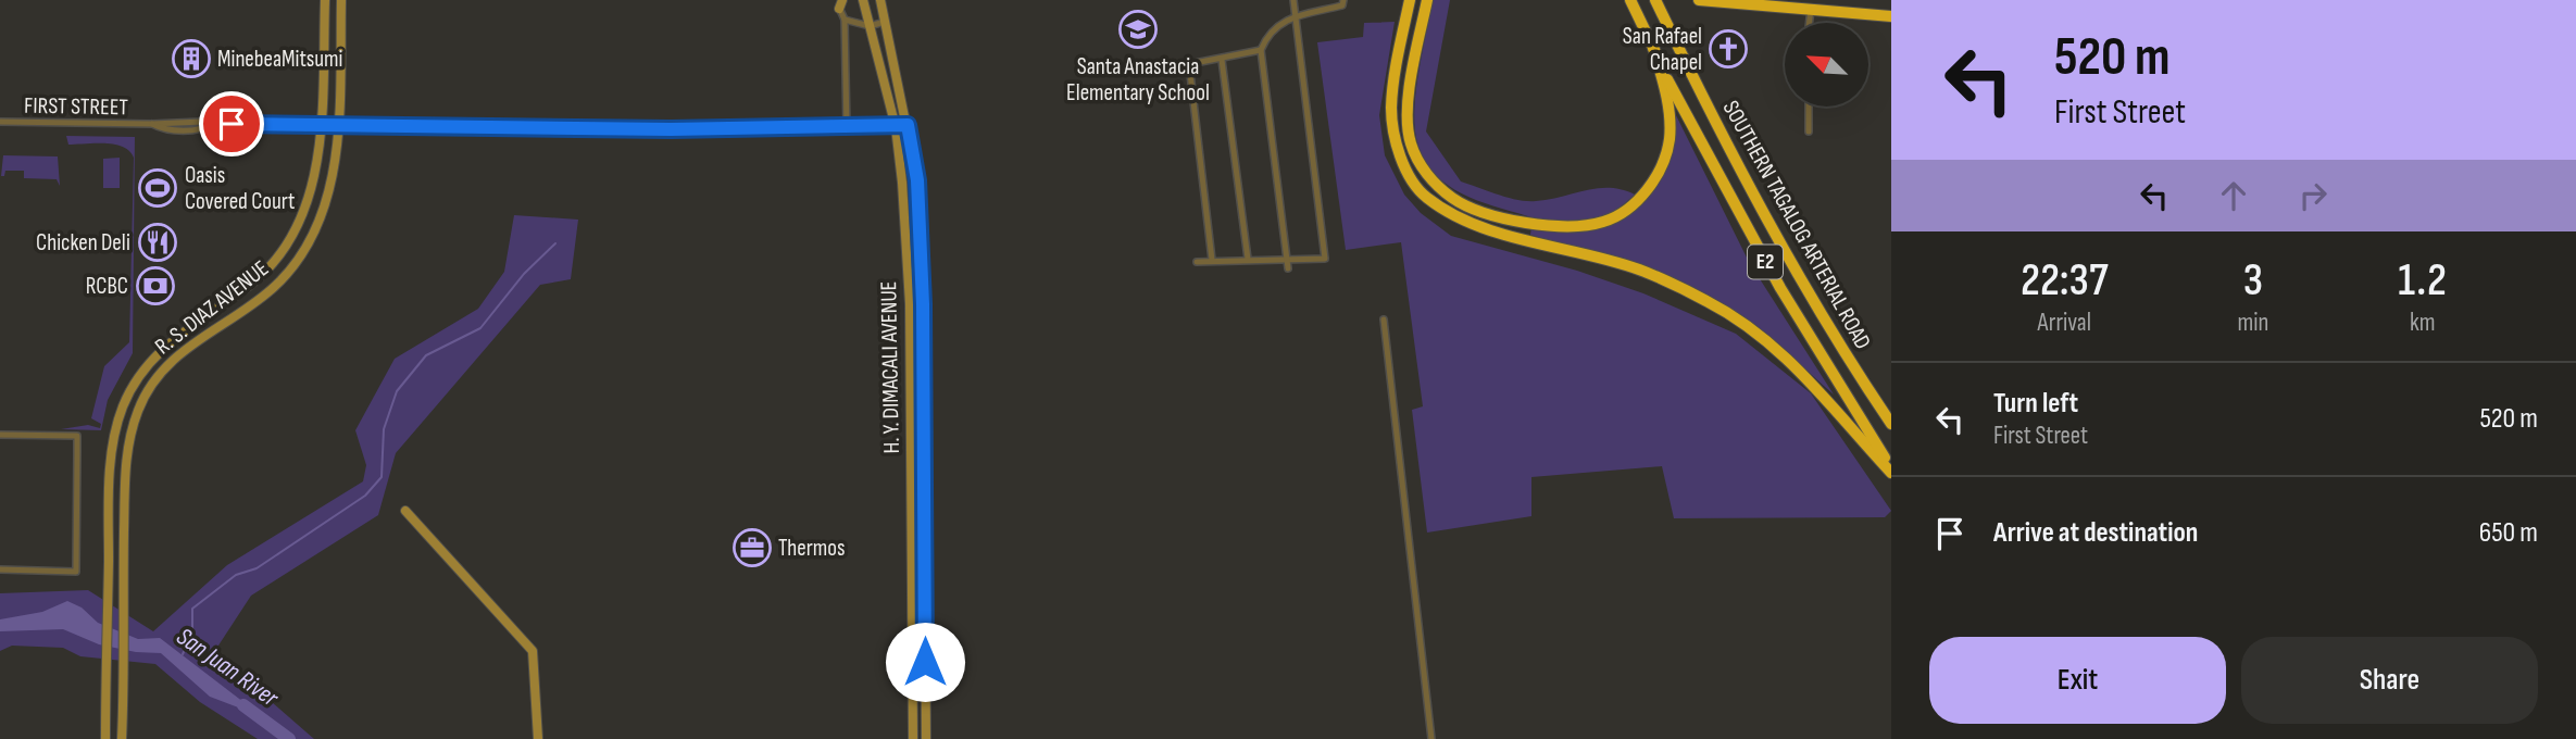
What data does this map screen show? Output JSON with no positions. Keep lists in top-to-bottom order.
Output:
{
  "streets": {
    "highway": ["SOUTHERN TAGALOG ARTERIAL ROAD", "E2"],
    "street": ["FIRST STREET", "R. S. DIAZ AVENUE", "H. Y. DIMACALI AVENUE"]
  },
  "crossings": [
    ["FIRST STREET", "R. S. DIAZ AVENUE"],
    ["FIRST STREET", "H. Y. DIMACALI AVENUE"]
  ],
  "water": ["San Juan River"],
  "places": {
    "school or university": ["Santa Anastacia Elementary School"],
    "church": ["San Rafael Chapel"],
    "building": ["MinebeaMitsumi"],
    "sports": ["Oasis Covered Court"],
    "restaurant": ["Chicken Deli"],
    "bank": ["RCBC"],
    "office": ["Thermos"]
  },
  "north": "top left",
  "page": {
    "turn": ["520 m", "First Street"],
    "eta": [
      "22:37",
      "Arrival",
      "3",
      "min",
      "1.2",
      "km"
    ],
    "list": [
      {
        "name": "Turn left",
        "note": "First Street",
        "value": "520 m"
      },
      {
        "name": "Arrive at destination",
        "value": "650 m"
      }
    ],
    "buttons": ["Exit", "Share"]
  }
}
